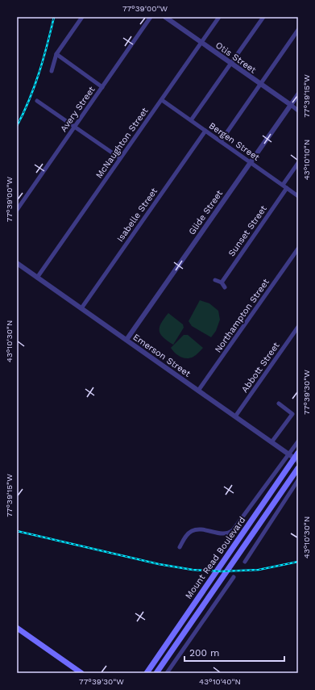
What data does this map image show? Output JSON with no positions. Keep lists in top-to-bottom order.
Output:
{
  "streets": {
    "main road": ["Mount Read Boulevard"],
    "street": [
      "Otis Street",
      "Avery Street",
      "Bergen Street",
      "McNaughton Street",
      "Glide Street",
      "Isabelle Street",
      "Sunset Street",
      "Northampton Street",
      "Emerson Street",
      "Abbott Street"
    ]
  },
  "crossings": [
    ["Otis Street", "McNaughton Street"],
    ["Otis Street", "Glide Street"],
    ["Bergen Street", "McNaughton Street"],
    ["Bergen Street", "Glide Street"],
    ["Bergen Street", "Isabelle Street"],
    ["Bergen Street", "Sunset Street"],
    ["McNaughton Street", "Emerson Street"],
    ["Glide Street", "Emerson Street"],
    ["Isabelle Street", "Emerson Street"],
    ["Northampton Street", "Emerson Street"],
    ["Emerson Street", "Abbott Street"],
    ["Emerson Street", "Mount Read Boulevard"]
  ],
  "scale_bar": "200 m",
  "coordinates": [
    "77°39'00\"W",
    "77°39'15\"W",
    "43°10'10\"N",
    "43°10'30\"N",
    "77°39'30\"W",
    "43°10'40\"N"
  ]
}
